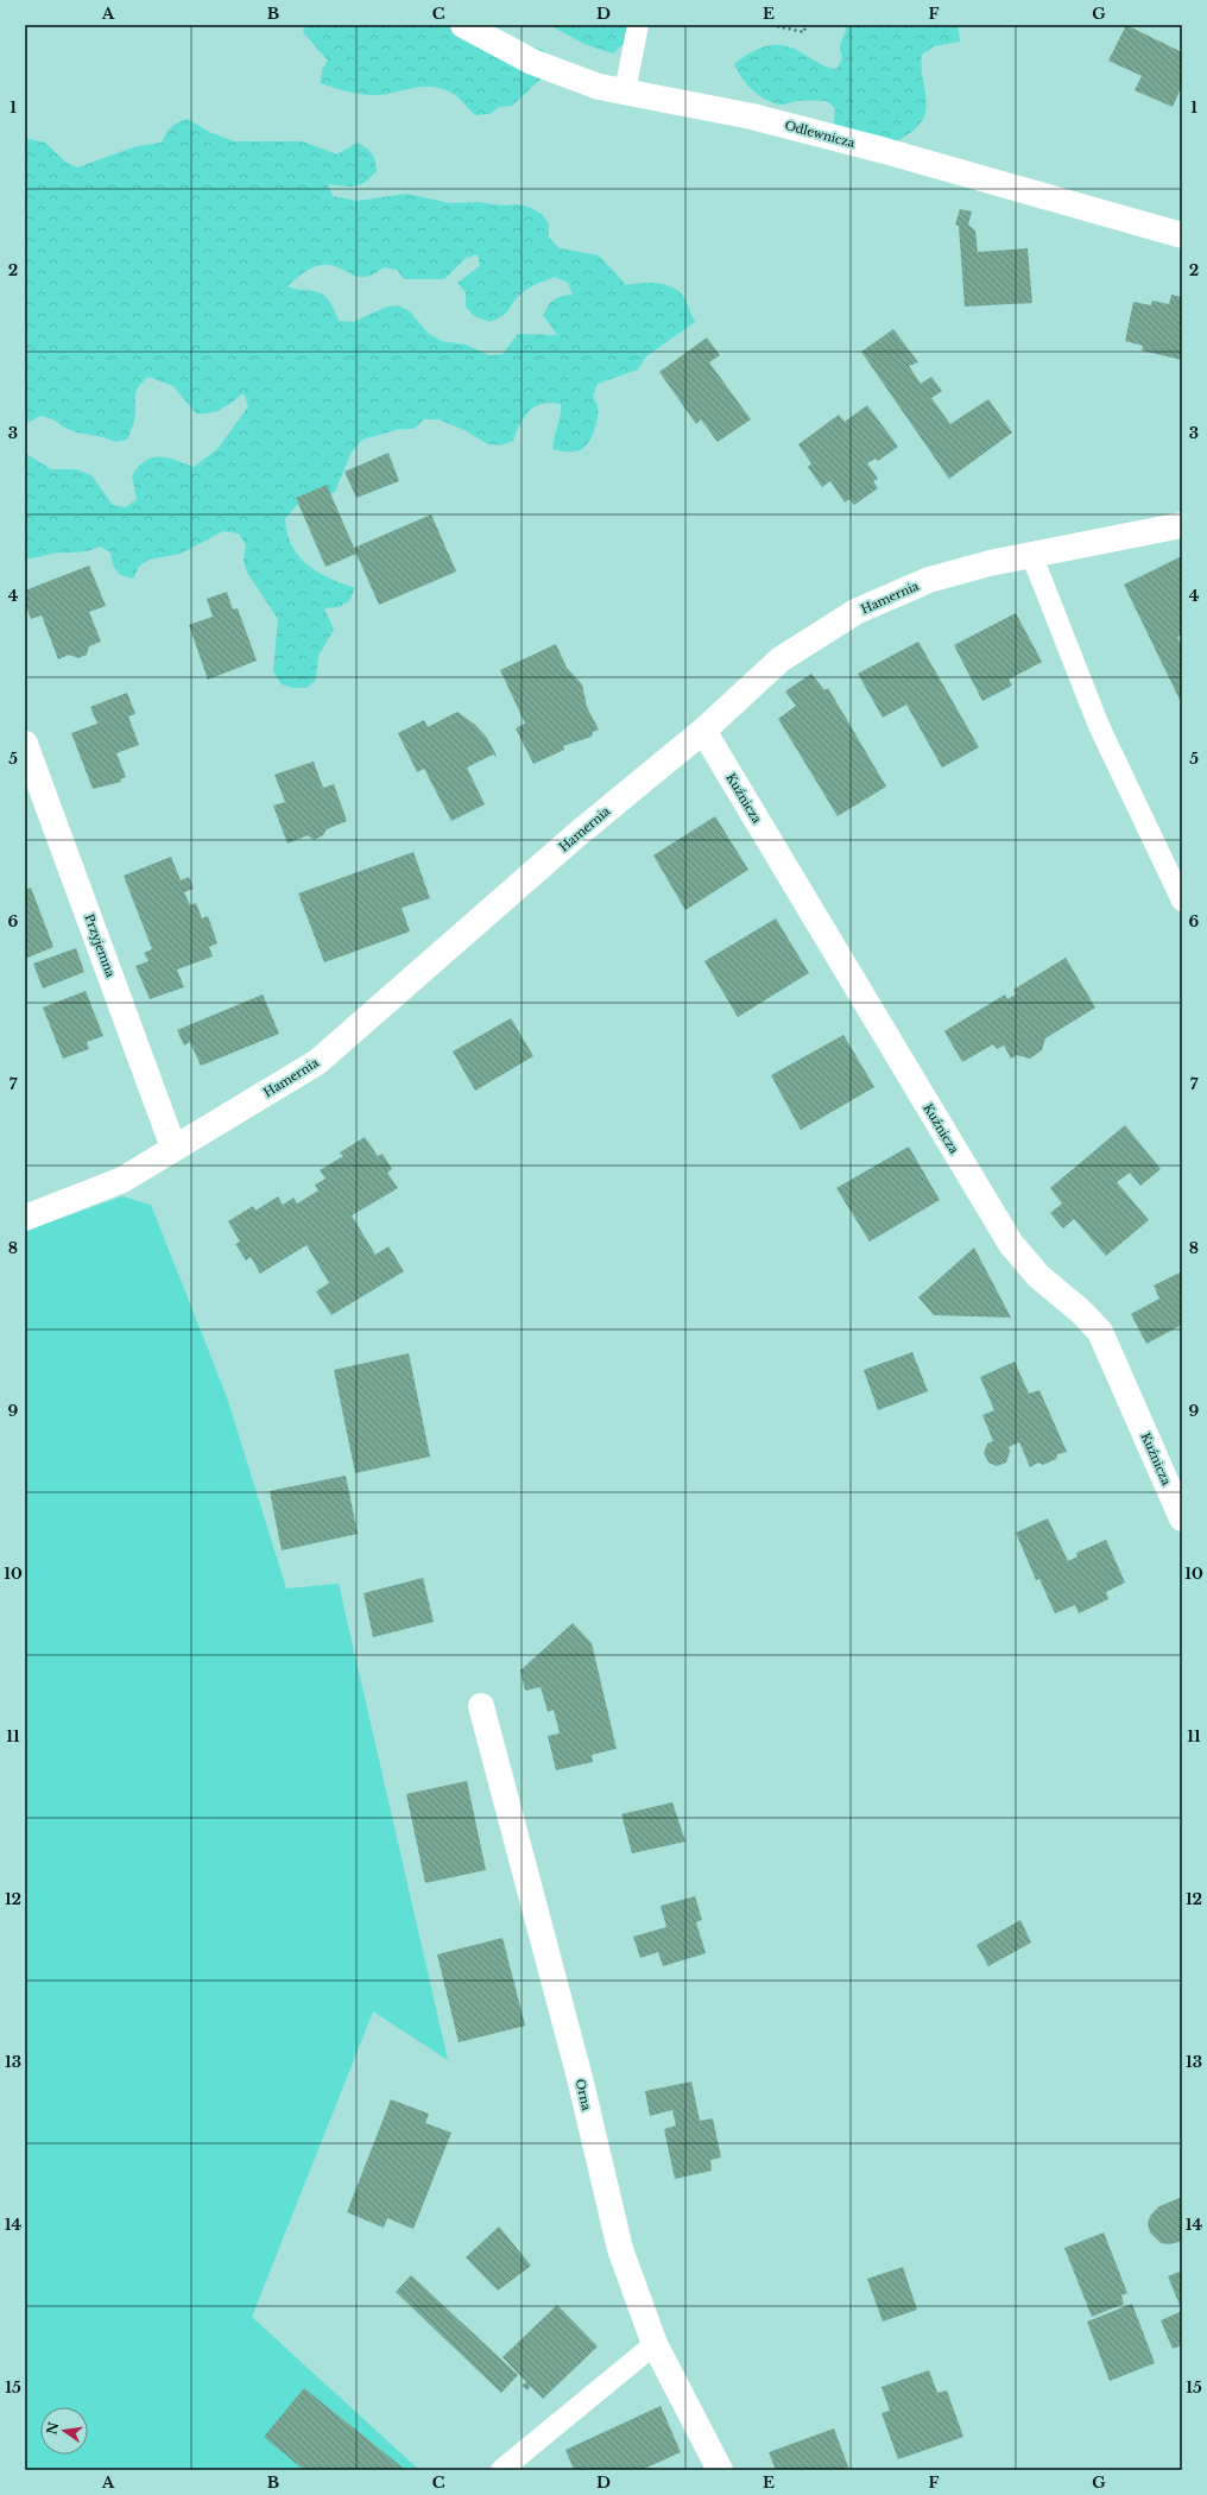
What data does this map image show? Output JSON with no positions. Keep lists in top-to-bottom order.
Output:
{
  "streets": {
    "street": [
      "Odlewnicza",
      "Hamernia",
      "Kuźnicza",
      "Przyjemna",
      "Orna"
    ]
  },
  "crossings": [
    ["Hamernia", "Kuźnicza"],
    ["Hamernia", "Przyjemna"]
  ],
  "north": "left",
  "grid": {
    "columns": [
      "A",
      "B",
      "C",
      "D",
      "E",
      "F",
      "G"
    ],
    "rows": [
      "1",
      "2",
      "3",
      "4",
      "5",
      "6",
      "7",
      "8",
      "9",
      "10",
      "11",
      "12",
      "13",
      "14",
      "15"
    ]
  }
}
